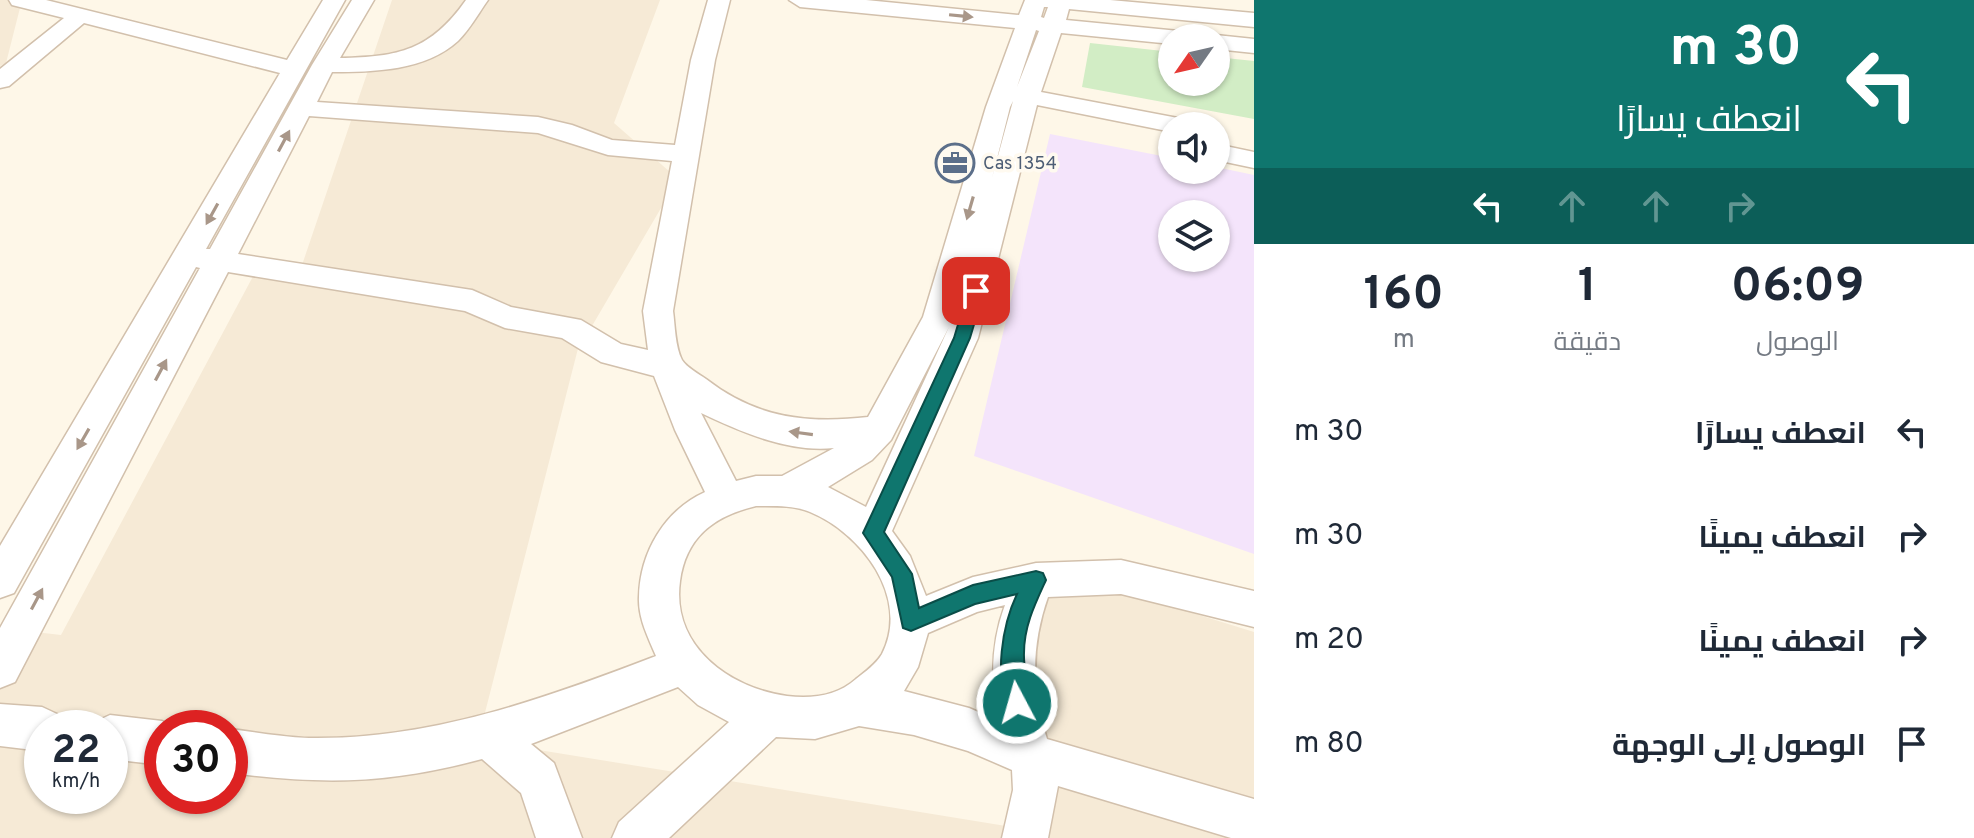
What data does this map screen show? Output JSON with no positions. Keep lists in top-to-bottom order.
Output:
{
  "places": {
    "office": ["Cas 1354"]
  },
  "north": "bottom left",
  "page": {
    "turn": ["30 m", "انعطف يسارًا"],
    "eta": [
      "06:09",
      "الوصول",
      "1",
      "دقيقة",
      "160",
      "m"
    ],
    "list": [
      {
        "name": "انعطف يسارًا",
        "value": "30 m"
      },
      {
        "name": "انعطف يمينًا",
        "value": "30 m"
      },
      {
        "name": "انعطف يمينًا",
        "value": "20 m"
      },
      {
        "name": "الوصول إلى الوجهة",
        "value": "80 m"
      }
    ],
    "speed": "22 km/h",
    "limit": "30"
  }
}
